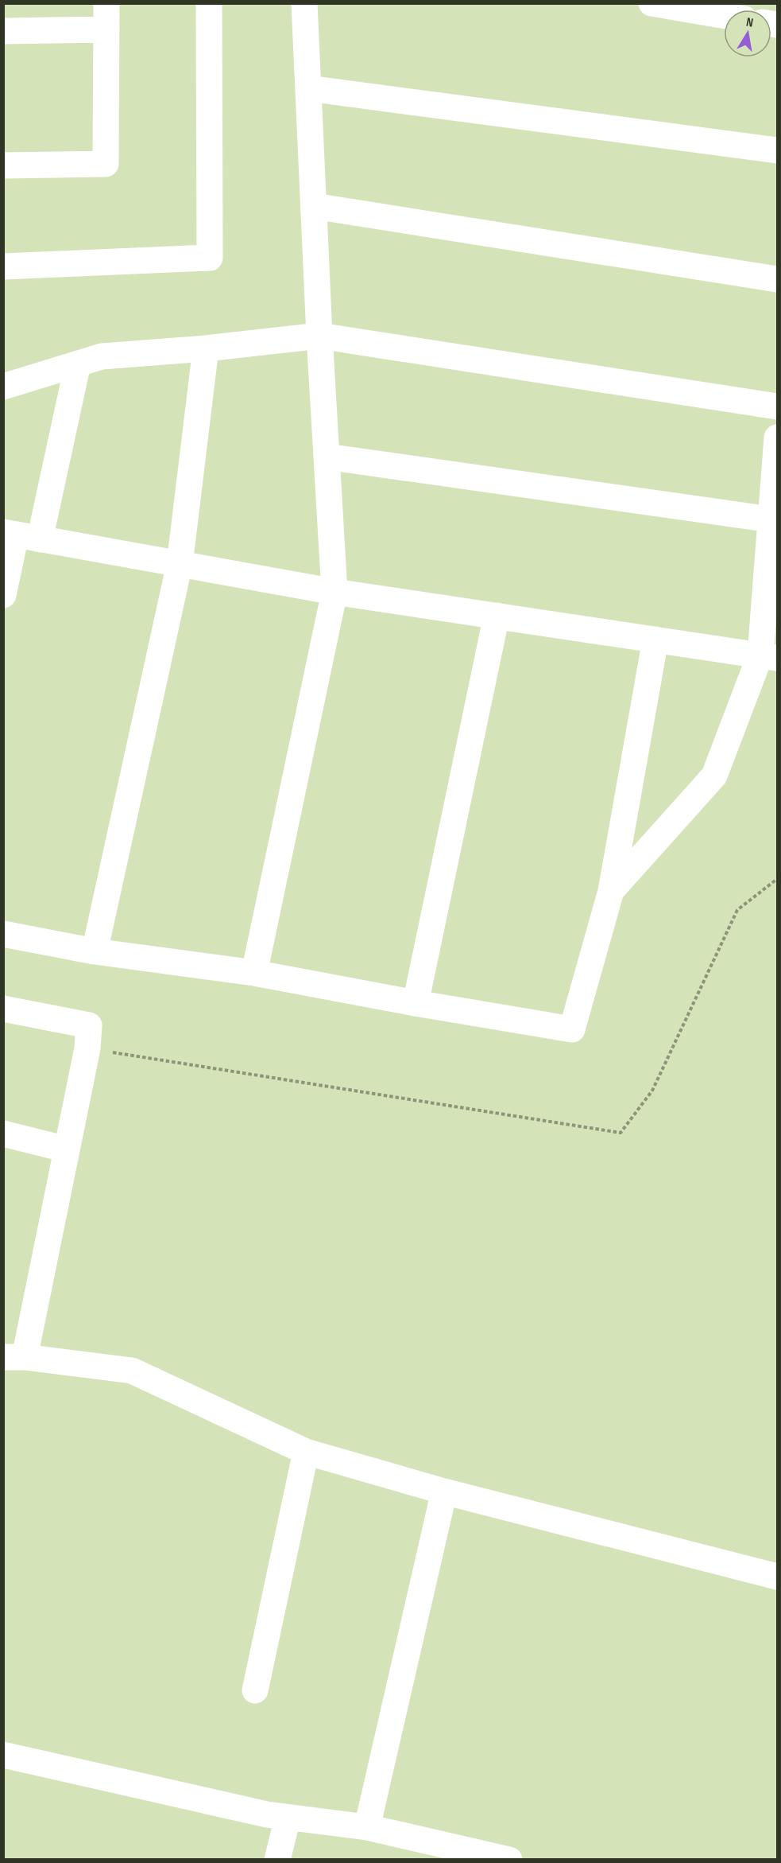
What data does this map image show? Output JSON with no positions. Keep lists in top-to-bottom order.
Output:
{
  "north": "top"
}
